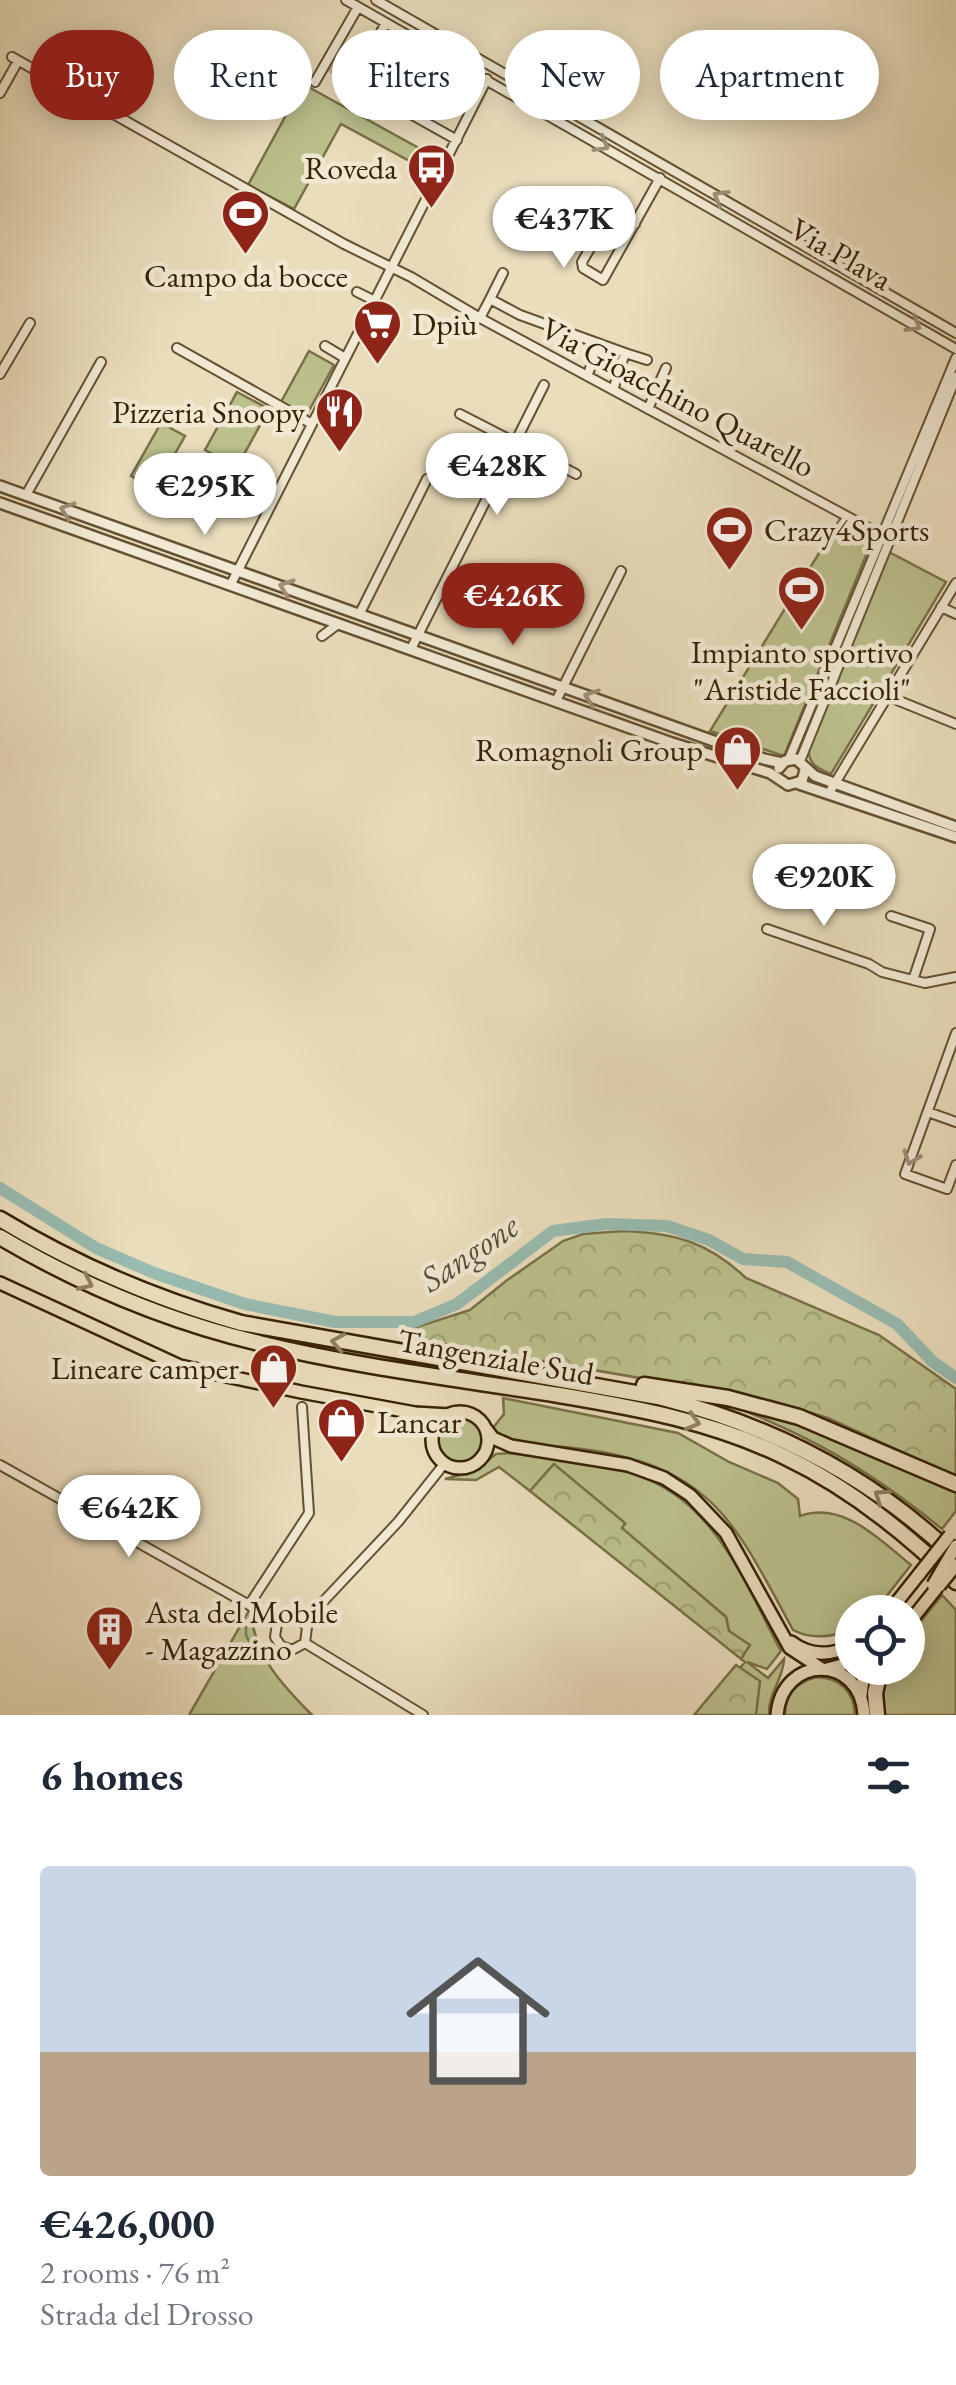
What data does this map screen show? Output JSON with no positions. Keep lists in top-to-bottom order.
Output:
{
  "streets": {
    "highway": ["Tangenziale Sud"],
    "street": ["Via Plava", "Via Gioacchino Quarello"]
  },
  "water": ["Sangone"],
  "places": {
    "bus stop": ["Roveda"],
    "sports": ["Campo da bocce", "Crazy4Sports", "Impianto sportivo \"Aristide Faccioli\""],
    "supermarket": ["Dpiù"],
    "restaurant": ["Pizzeria Snoopy"],
    "shop": ["Romagnoli Group", "Lineare camper", "Lancar"],
    "building": ["Asta del Mobile - Magazzino"]
  },
  "page": {
    "chip": [
      "Buy",
      "Rent",
      "Filters",
      "New",
      "Apartment"
    ],
    "price": [
      "€437K",
      "€428K",
      "€295K",
      "€426K",
      "€920K",
      "€642K"
    ],
    "heading": "6 homes",
    "list": [
      {
        "name": "€426,000",
        "note": "2 rooms · 76 m² · Strada del Drosso"
      }
    ]
  }
}
